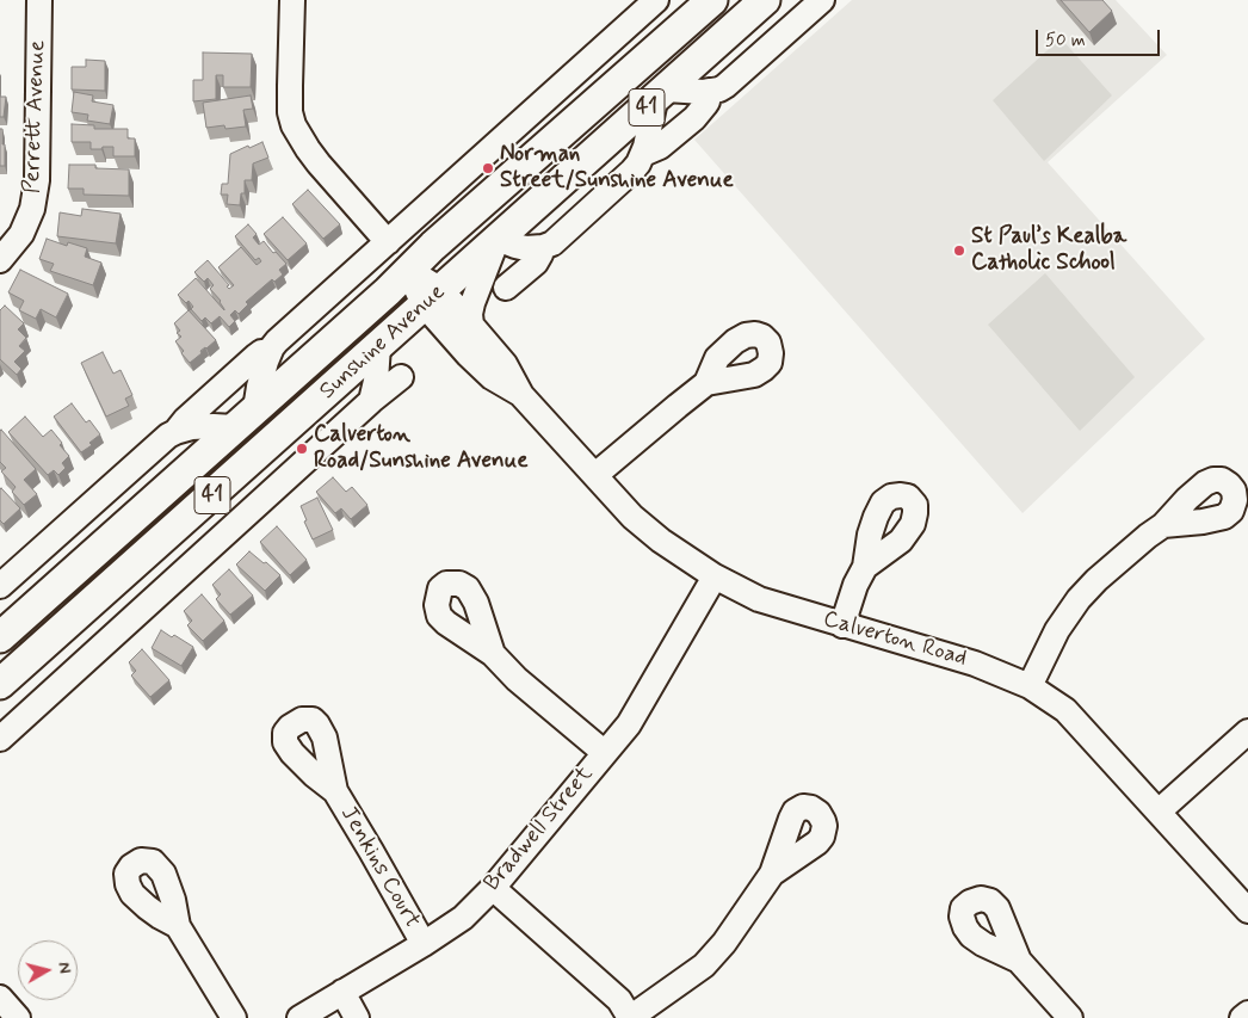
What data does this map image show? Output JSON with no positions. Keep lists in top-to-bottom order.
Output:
{
  "streets": {
    "main road": ["41", "Sunshine Avenue"],
    "street": [
      "Perrett Avenue",
      "Calverton Road",
      "Bradwell Street",
      "Jenkins Court"
    ]
  },
  "crossings": [
    ["Sunshine Avenue", "Calverton Road"],
    ["Calverton Road", "Bradwell Street"],
    ["Bradwell Street", "Jenkins Court"]
  ],
  "places": ["Norman Street/Sunshine Avenue", "St Paul’s Kealba Catholic School", "Calverton Road/Sunshine Avenue"],
  "scale_bar": "50 m",
  "north": "right"
}
